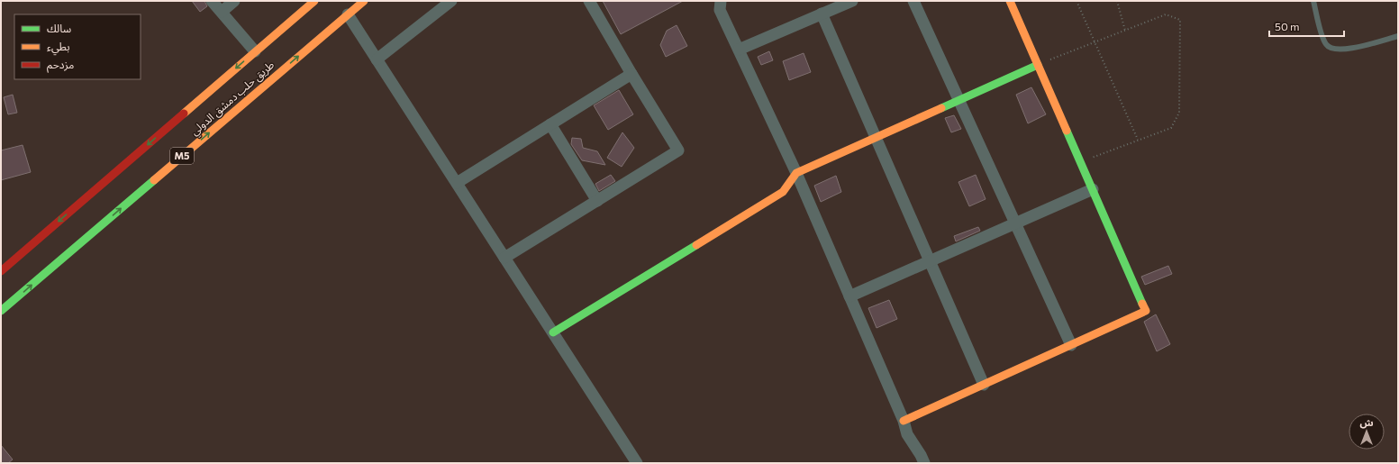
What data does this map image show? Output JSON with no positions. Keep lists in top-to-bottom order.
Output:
{
  "streets": {
    "main road": ["طريق حلب دمشق الدولي", "M5"]
  },
  "legend": ["سالك", "بطيء", "مزدحم"],
  "scale_bar": "50 m",
  "north": "top"
}
